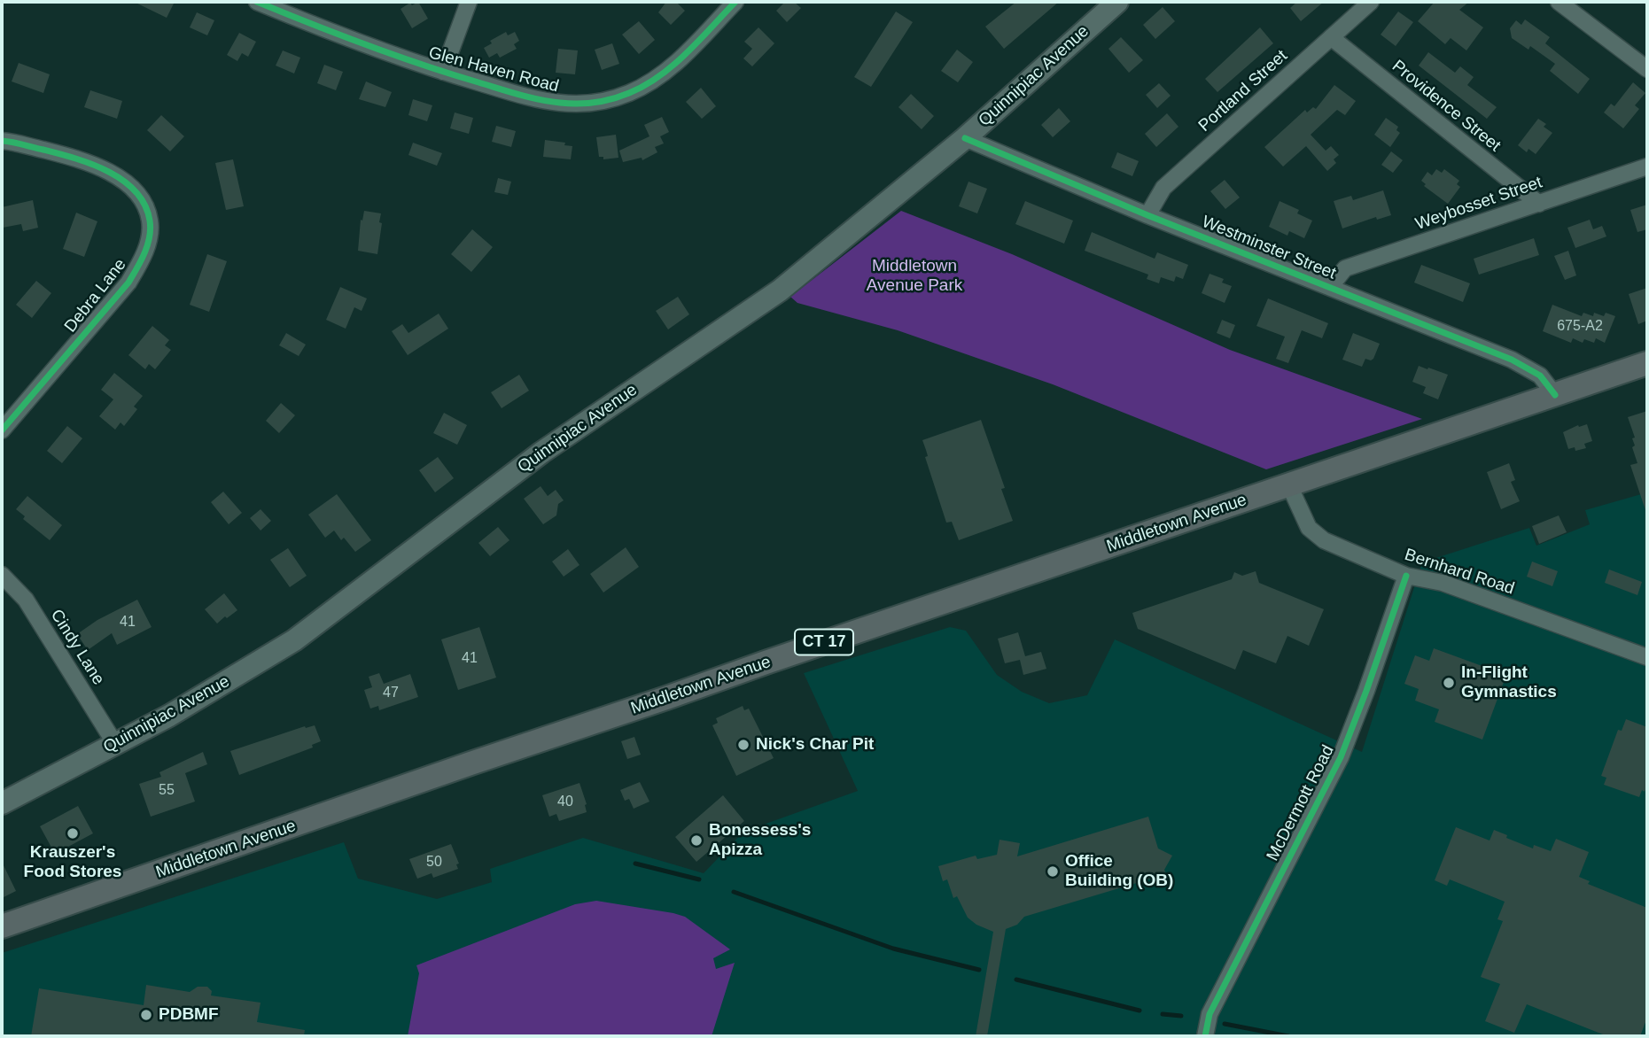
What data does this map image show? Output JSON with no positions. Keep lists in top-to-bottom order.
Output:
{
  "streets": {
    "main road": ["Quinnipiac Avenue", "Middletown Avenue", "CT 17"],
    "street": [
      "Glen Haven Road",
      "Portland Street",
      "Providence Street",
      "Weybosset Street",
      "Westminster Street",
      "Debra Lane",
      "Bernhard Road",
      "Cindy Lane",
      "McDermott Road"
    ]
  },
  "crossings": [
    ["Quinnipiac Avenue", "Westminster Street"],
    ["Quinnipiac Avenue", "Cindy Lane"],
    ["Portland Street", "Providence Street"],
    ["Portland Street", "Westminster Street"],
    ["Providence Street", "Weybosset Street"],
    ["Weybosset Street", "Westminster Street"],
    ["Westminster Street", "Middletown Avenue"],
    ["Middletown Avenue", "Bernhard Road"],
    ["Bernhard Road", "McDermott Road"]
  ],
  "parks": ["Middletown Avenue Park"],
  "places": [
    "In-Flight Gymnastics",
    "Nick's Char Pit",
    "Krauszer's Food Stores",
    "Bonessess's Apizza",
    "Office Building (OB)",
    "PDBMF"
  ],
  "house_numbers": [
    "675-A2",
    "41",
    "41",
    "47",
    "55",
    "40",
    "50"
  ]
}
